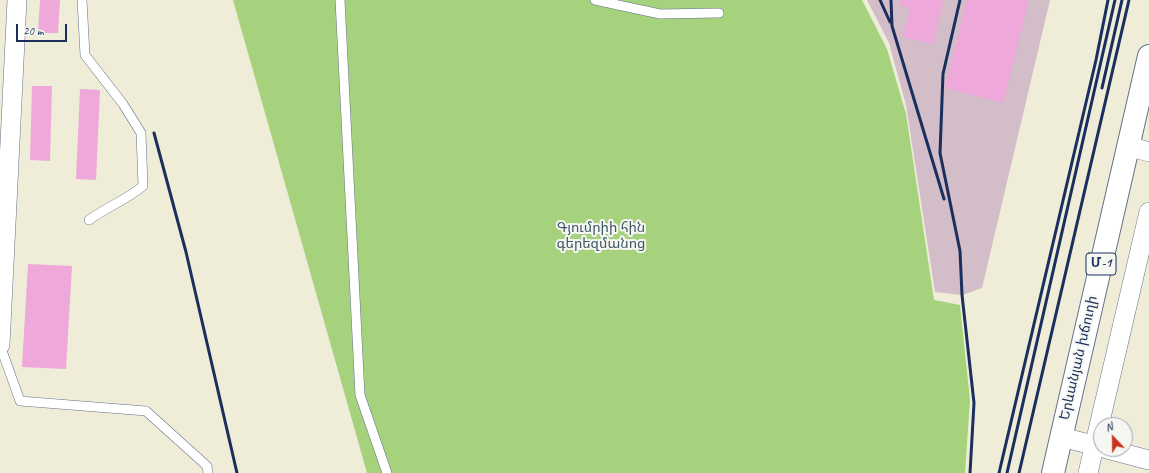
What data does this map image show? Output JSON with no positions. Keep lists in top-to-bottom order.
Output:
{
  "streets": {
    "highway": ["Մ-1", "Երևանյան խճուղի"]
  },
  "parks": ["Գյումրիի հին գերեզմանոց"],
  "scale_bar": "20 m",
  "north": "top"
}
